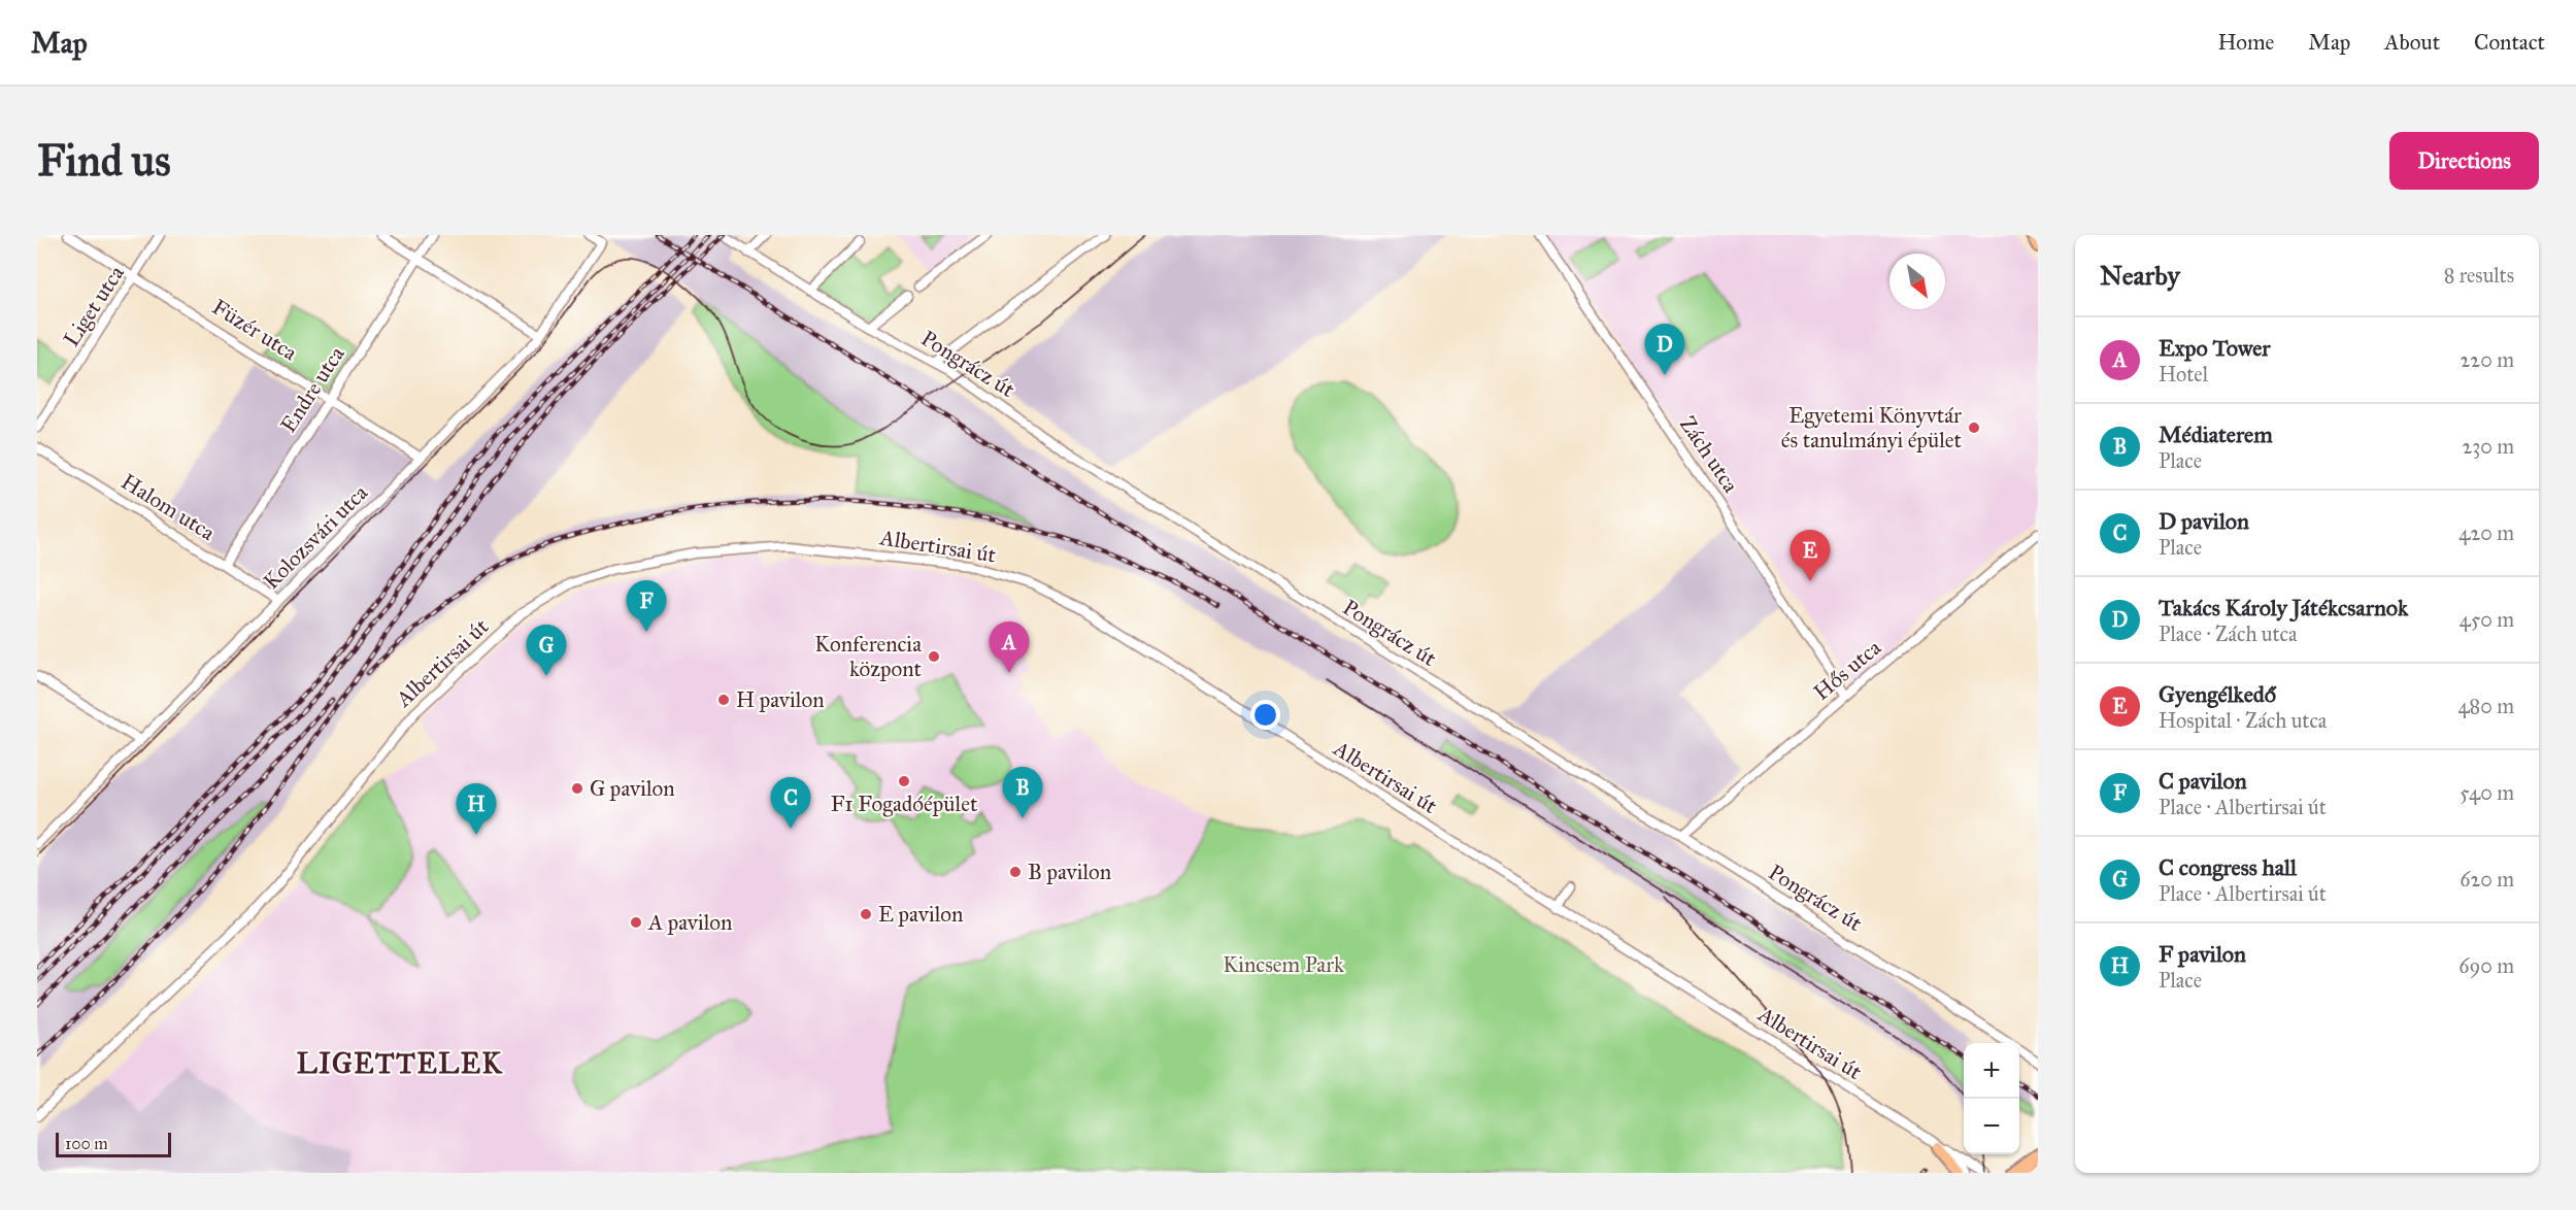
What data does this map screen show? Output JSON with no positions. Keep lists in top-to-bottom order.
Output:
{
  "streets": {
    "street": [
      "Liget utca",
      "Füzér utca",
      "Pongrácz út",
      "Endre utca",
      "Zách utca",
      "Halom utca",
      "Kolozsvári utca",
      "Albertirsai út",
      "Hős utca"
    ]
  },
  "crossings": [
    ["Liget utca", "Füzér utca"],
    ["Füzér utca", "Endre utca"],
    ["Füzér utca", "Kolozsvári utca"],
    ["Pongrácz út", "Hős utca"],
    ["Endre utca", "Halom utca"],
    ["Zách utca", "Hős utca"],
    ["Halom utca", "Kolozsvári utca"]
  ],
  "districts": ["LIGETTELEK"],
  "parks": ["Kincsem Park"],
  "places": [
    "Egyetemi Könyvtár és tanulmányi épület",
    "Konferencia központ",
    "H pavilon",
    "F1 Fogadóépület",
    "G pavilon",
    "B pavilon",
    "E pavilon",
    "A pavilon"
  ],
  "scale_bar": "100 m",
  "north": "bottom right",
  "page": {
    "header": "Map",
    "nav": [
      "Home",
      "Map",
      "About",
      "Contact"
    ],
    "buttons": "Directions",
    "title": "Find us",
    "heading": ["Nearby", "8 results"],
    "list": [
      {
        "mark": "A",
        "name": "Expo Tower",
        "note": "Hotel",
        "value": "220 m"
      },
      {
        "mark": "B",
        "name": "Médiaterem",
        "note": "Place",
        "value": "230 m"
      },
      {
        "mark": "C",
        "name": "D pavilon",
        "note": "Place",
        "value": "420 m"
      },
      {
        "mark": "D",
        "name": "Takács Károly Játékcsarnok",
        "note": "Place · Zách utca",
        "value": "450 m"
      },
      {
        "mark": "E",
        "name": "Gyengélkedő",
        "note": "Hospital · Zách utca",
        "value": "480 m"
      },
      {
        "mark": "F",
        "name": "C pavilon",
        "note": "Place · Albertirsai út",
        "value": "540 m"
      },
      {
        "mark": "G",
        "name": "C congress hall",
        "note": "Place · Albertirsai út",
        "value": "620 m"
      },
      {
        "mark": "H",
        "name": "F pavilon",
        "note": "Place",
        "value": "690 m"
      }
    ],
    "pins": [
      "D",
      "E",
      "F",
      "A",
      "G",
      "B",
      "C",
      "H"
    ],
    "map_buttons": ["+", "−"],
    "scale": "100 m"
  }
}
